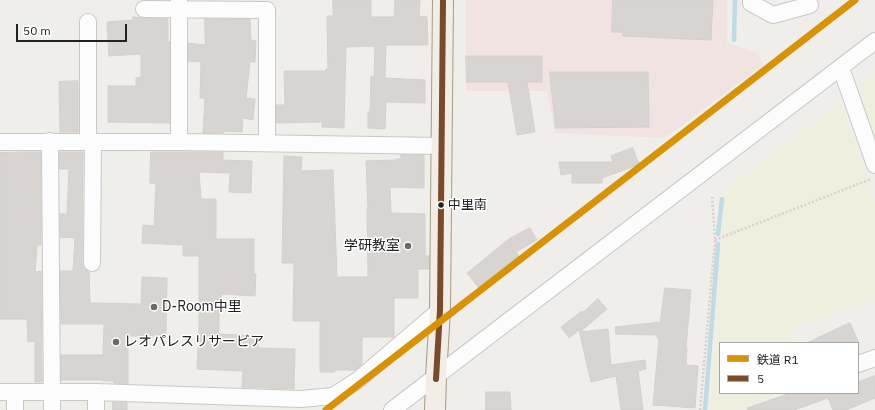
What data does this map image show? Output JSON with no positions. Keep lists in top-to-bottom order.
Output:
{
  "places": [
    "中里南",
    "学研教室",
    "D-Room中里",
    "レオパレスリサービア"
  ],
  "lines": ["rail line R1", "transit line 5"],
  "legend": ["鉄道 R1", "5"],
  "scale_bar": "50 m"
}
